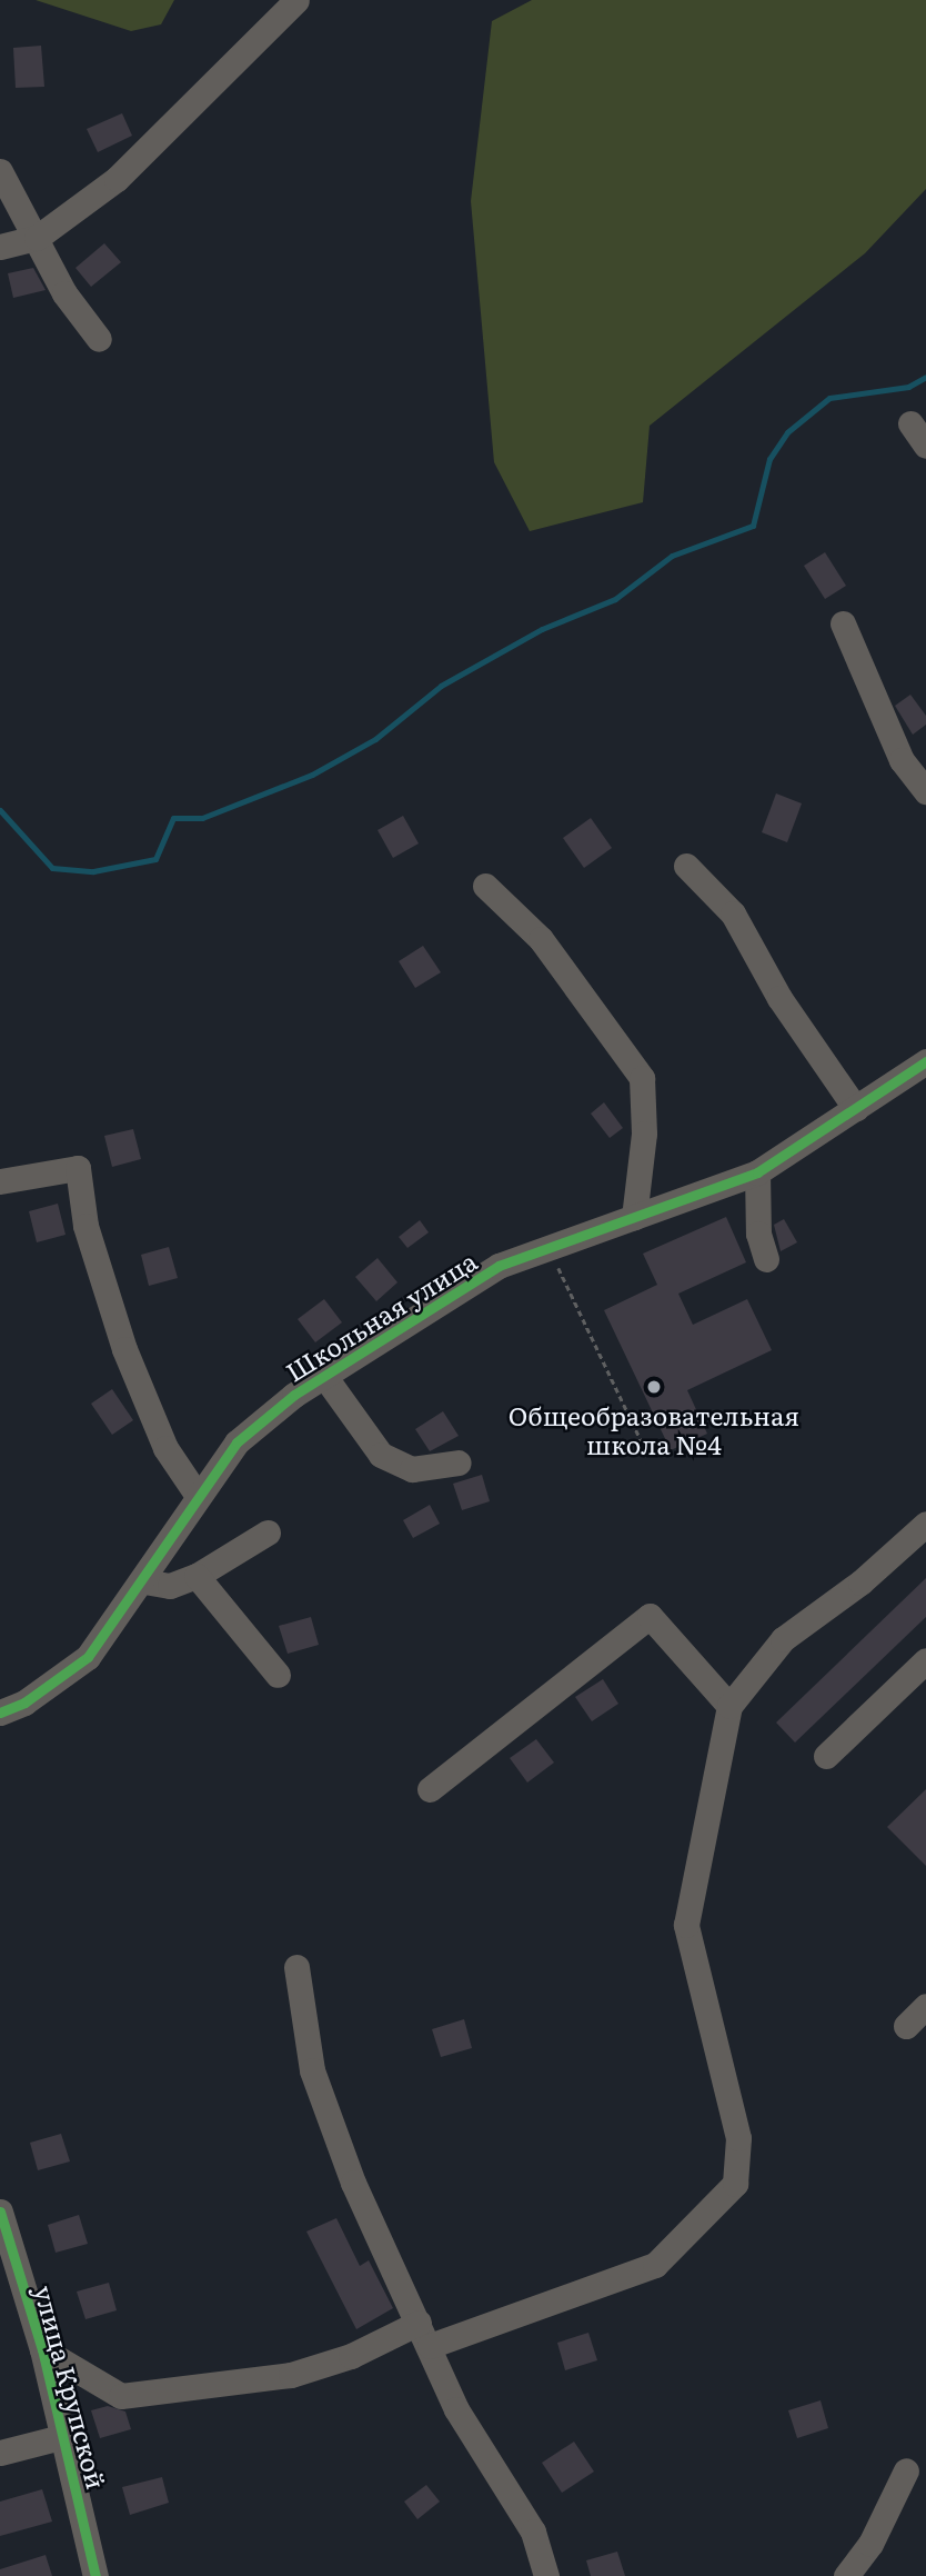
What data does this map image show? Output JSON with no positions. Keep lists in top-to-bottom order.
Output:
{
  "streets": {
    "street": ["Школьная улица", "улица Крупской"]
  },
  "places": ["Общеобразовательная школа №4"]
}
